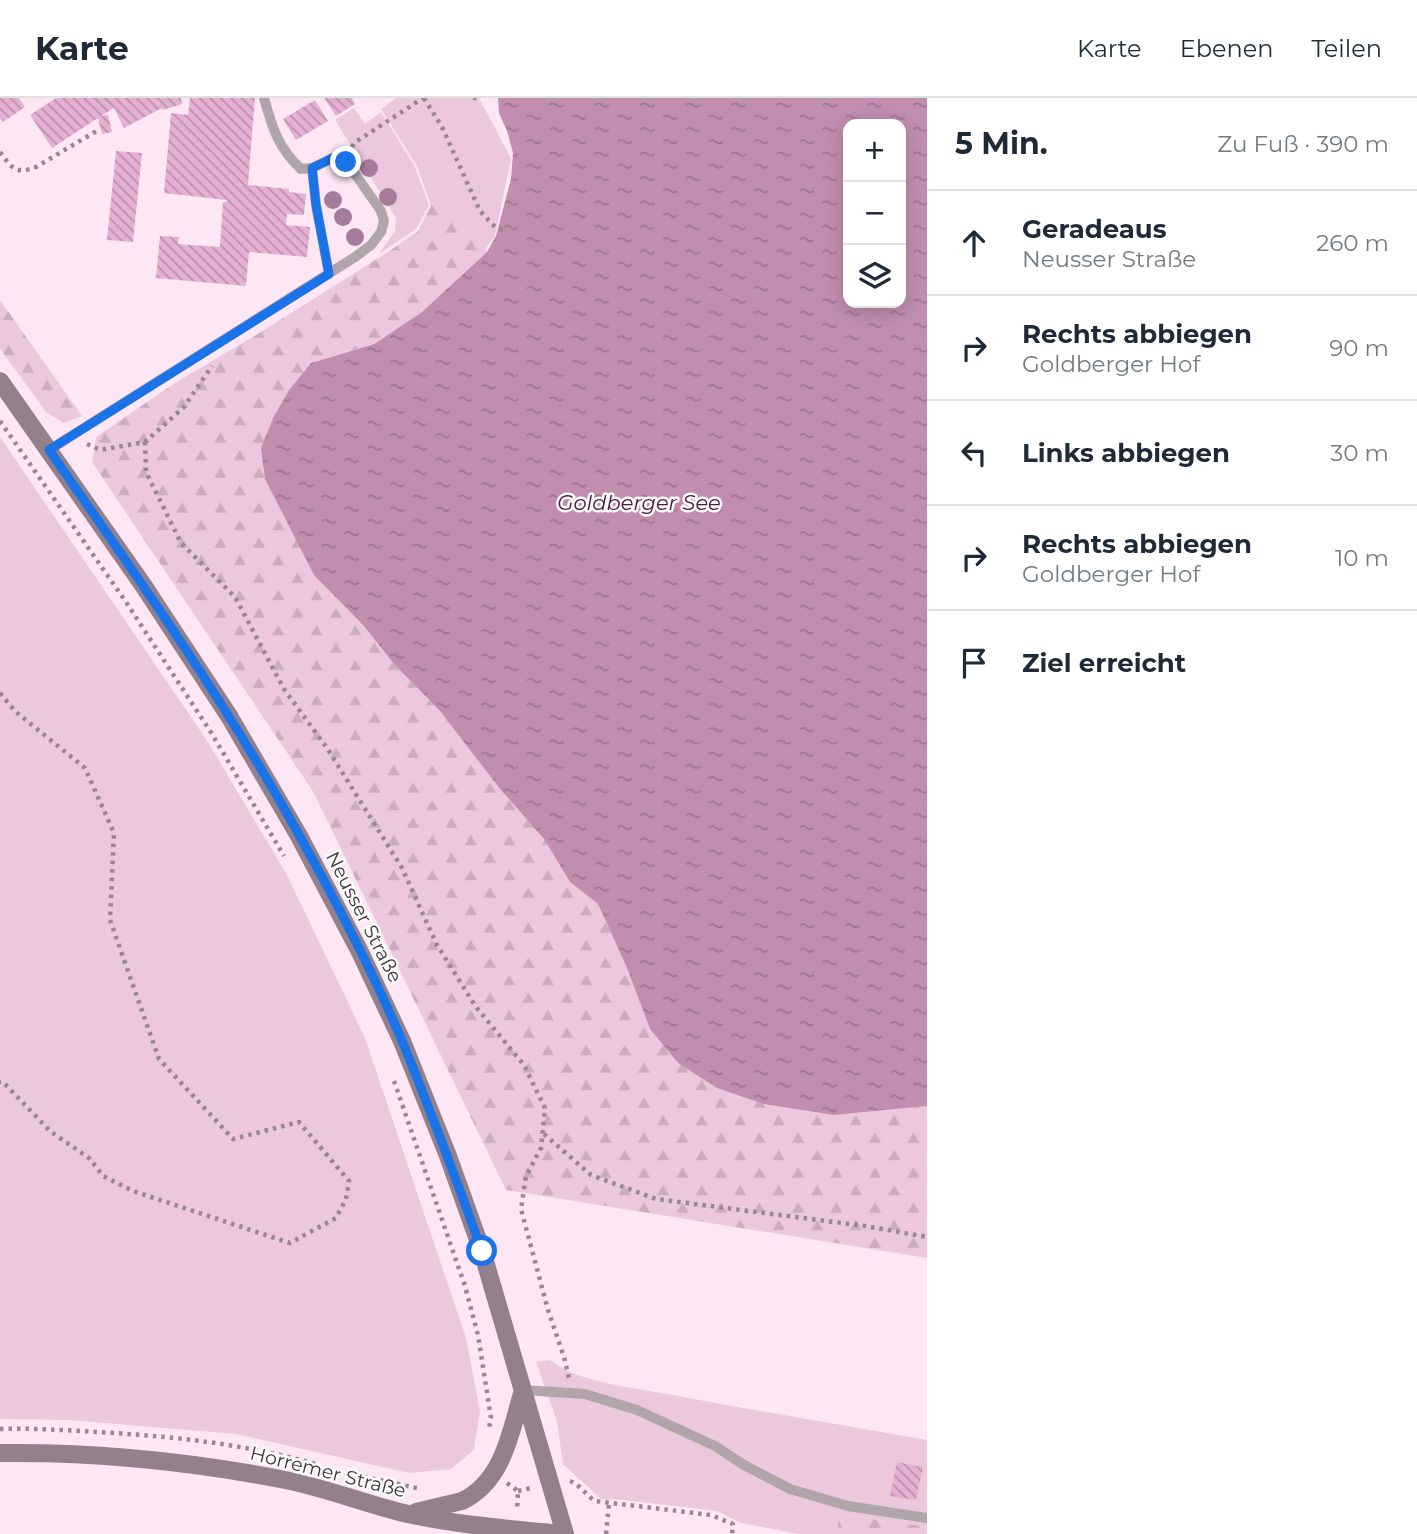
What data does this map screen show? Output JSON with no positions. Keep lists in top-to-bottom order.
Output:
{
  "streets": {
    "main road": ["Neusser Straße", "Horremer Straße"]
  },
  "crossings": [
    ["Neusser Straße", "Horremer Straße"]
  ],
  "water": ["Goldberger See"],
  "page": {
    "header": "Karte",
    "nav": ["Karte", "Ebenen", "Teilen"],
    "heading": ["5 Min.", "Zu Fuß · 390 m"],
    "map_buttons": ["+", "−"],
    "list": [
      ["Geradeaus", "Neusser Straße", "260 m"],
      ["Rechts abbiegen", "Goldberger Hof", "90 m"],
      ["Links abbiegen", "30 m"],
      ["Rechts abbiegen", "Goldberger Hof", "10 m"],
      "Ziel erreicht"
    ]
  }
}
